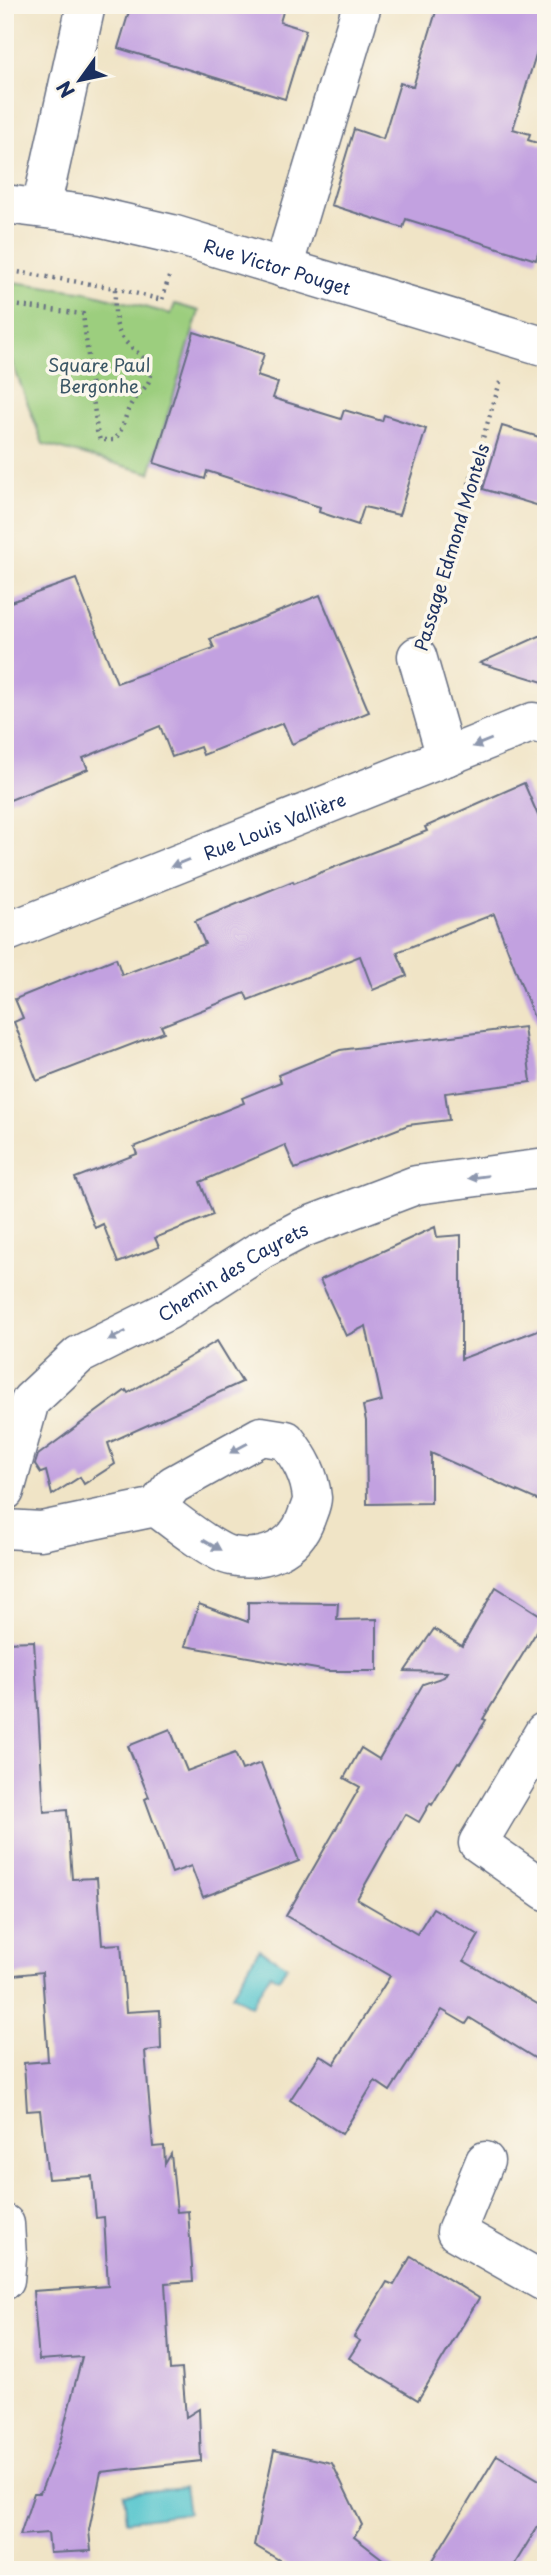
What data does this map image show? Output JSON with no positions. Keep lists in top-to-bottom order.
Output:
{
  "streets": {
    "street": [
      "Rue Victor Pouget",
      "Passage Edmond Montels",
      "Rue Louis Vallière",
      "Chemin des Cayrets"
    ]
  },
  "crossings": [
    ["Rue Victor Pouget", "Passage Edmond Montels"],
    ["Passage Edmond Montels", "Rue Louis Vallière"]
  ],
  "one_way": ["Rue Louis Vallière", "Chemin des Cayrets"],
  "parks": ["Square Paul Bergonhe"],
  "north": "bottom left"
}
